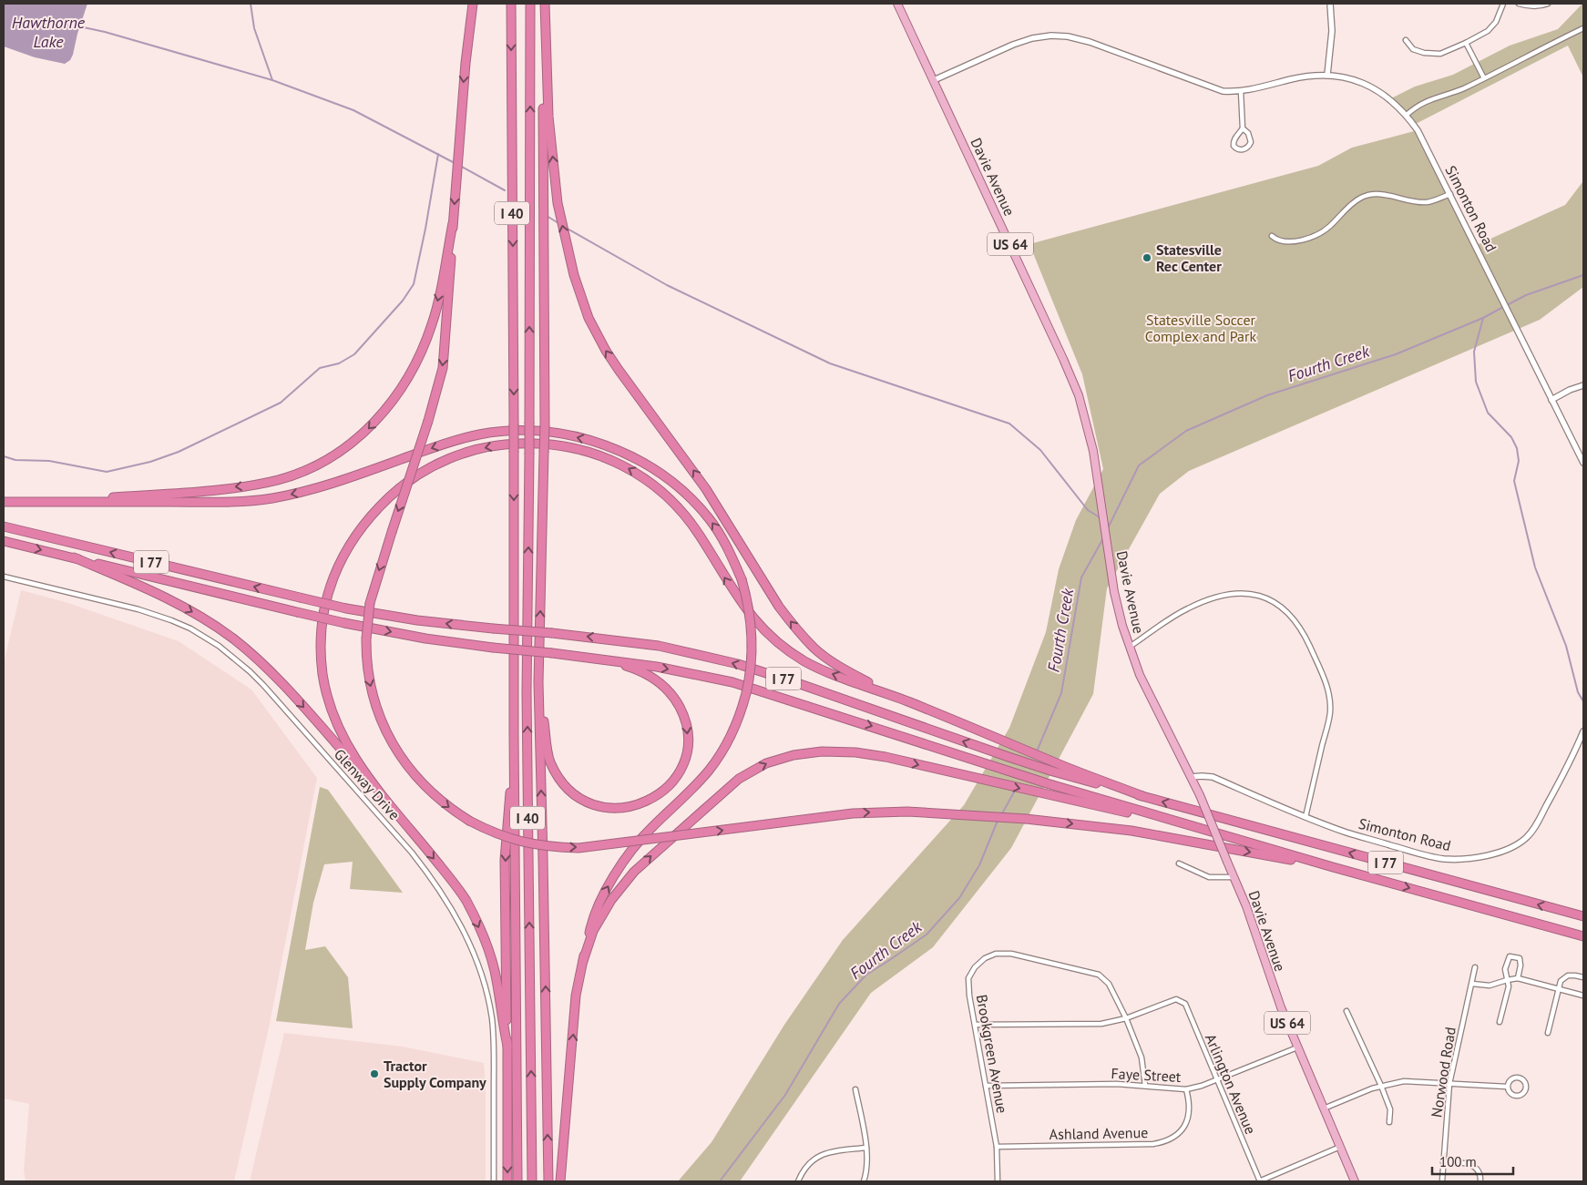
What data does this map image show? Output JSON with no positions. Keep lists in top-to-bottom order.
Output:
{
  "streets": {
    "highway": ["I 40", "I 77"],
    "main road": ["Davie Avenue", "US 64"],
    "street": [
      "Simonton Road",
      "Glenway Drive",
      "Brookgreen Avenue",
      "Norwood Road",
      "Faye Street",
      "Arlington Avenue",
      "Ashland Avenue"
    ]
  },
  "crossings": [
    ["Davie Avenue", "Simonton Road"],
    ["Davie Avenue", "Faye Street"],
    ["Brookgreen Avenue", "Faye Street"],
    ["Brookgreen Avenue", "Arlington Avenue"],
    ["Brookgreen Avenue", "Ashland Avenue"],
    ["Faye Street", "Arlington Avenue"],
    ["Faye Street", "Ashland Avenue"]
  ],
  "water": ["Hawthorne Lake", "Fourth Creek"],
  "parks": ["Statesville Soccer Complex and Park"],
  "places": ["Statesville Rec Center", "Tractor Supply Company"],
  "scale_bar": "100 m"
}
